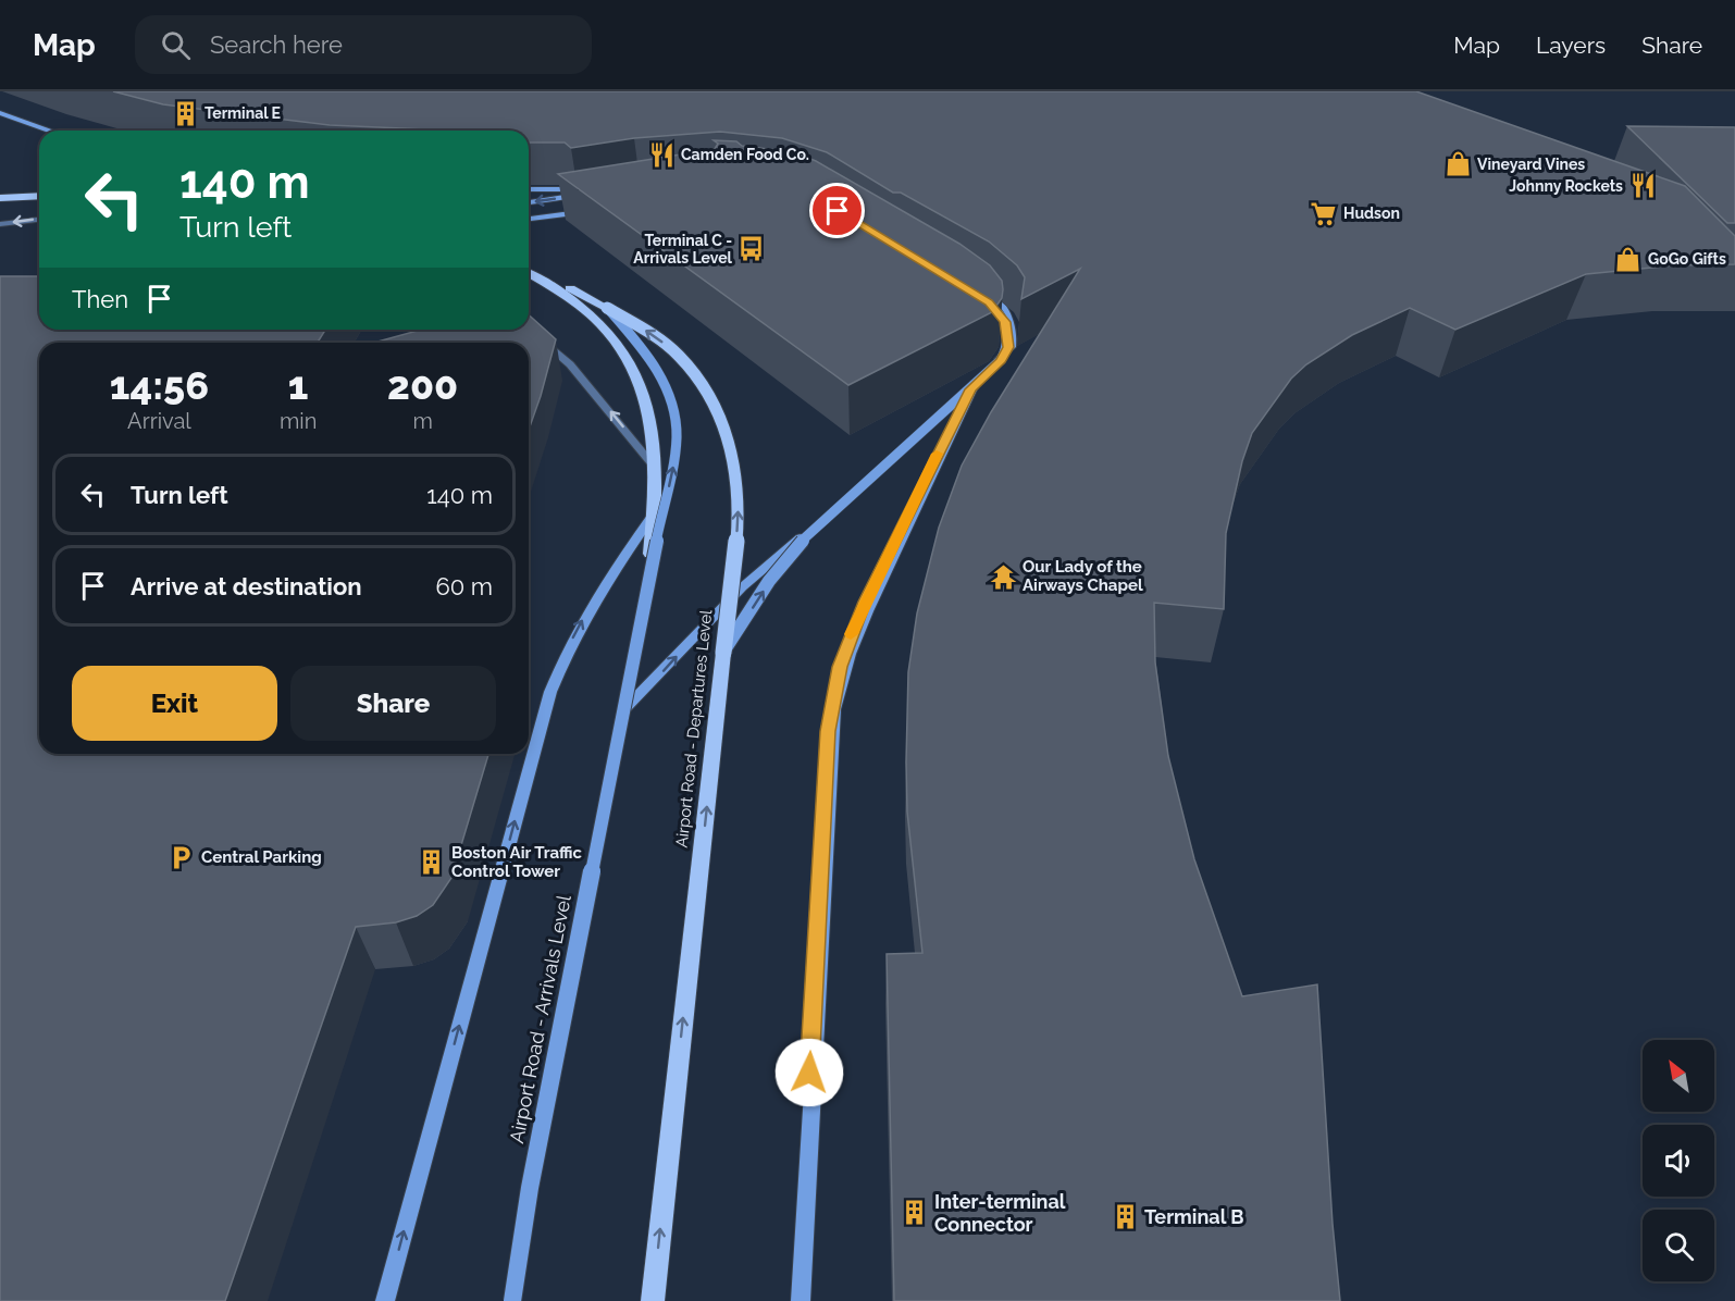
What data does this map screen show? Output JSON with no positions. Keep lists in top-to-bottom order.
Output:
{
  "streets": {
    "main road": ["Airport Road - Departures Level", "Airport Road - Arrivals Level"]
  },
  "places": {
    "building": [
      "Terminal E",
      "Boston Air Traffic Control Tower",
      "Inter-terminal Connector",
      "Terminal B"
    ],
    "restaurant": ["Camden Food Co.", "Johnny Rockets"],
    "shop": ["Vineyard Vines", "GoGo Gifts"],
    "supermarket": ["Hudson"],
    "bus stop": ["Terminal C - Arrivals Level"],
    "temple": ["Our Lady of the Airways Chapel"],
    "parking": ["Central Parking"]
  },
  "north": "top left",
  "page": {
    "header": "Map",
    "search": "Search here",
    "nav": ["Map", "Layers", "Share"],
    "turn": ["140 m", "Turn left"],
    "then": "Then",
    "eta": [
      "14:56",
      "Arrival",
      "1",
      "min",
      "200",
      "m"
    ],
    "list": [
      {
        "name": "Turn left",
        "value": "140 m"
      },
      {
        "name": "Arrive at destination",
        "value": "60 m"
      }
    ],
    "buttons": ["Exit", "Share"]
  }
}
